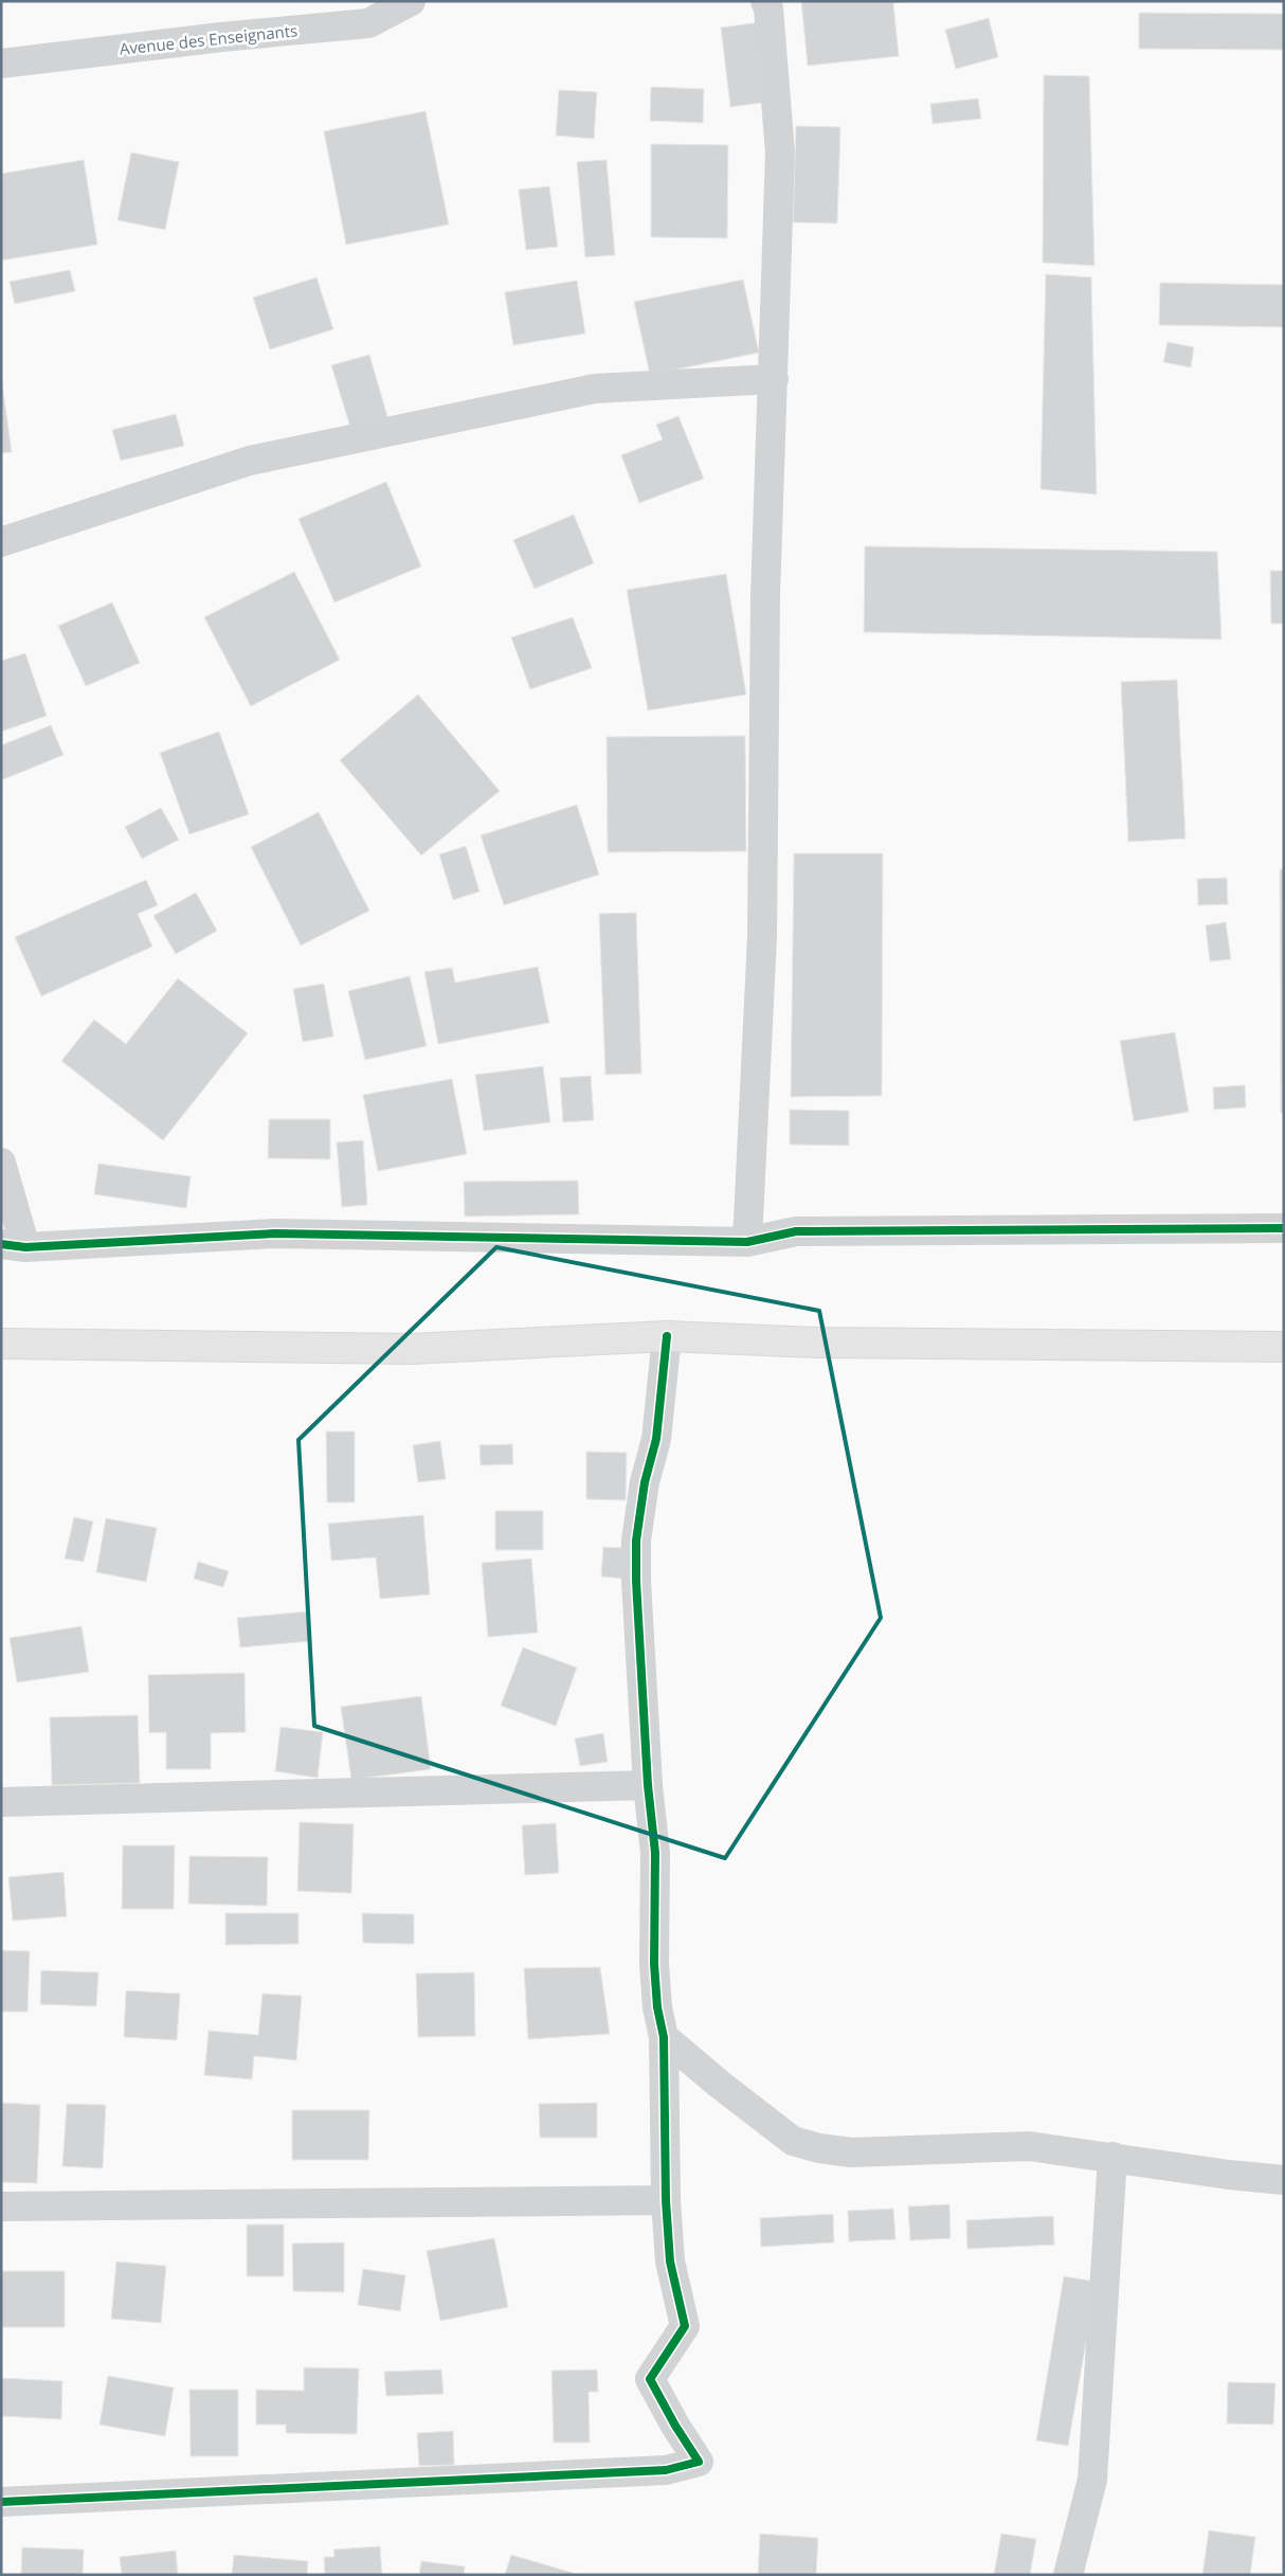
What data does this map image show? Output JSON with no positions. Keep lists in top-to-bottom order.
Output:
{
  "streets": {
    "street": ["Avenue des Enseignants"]
  }
}
